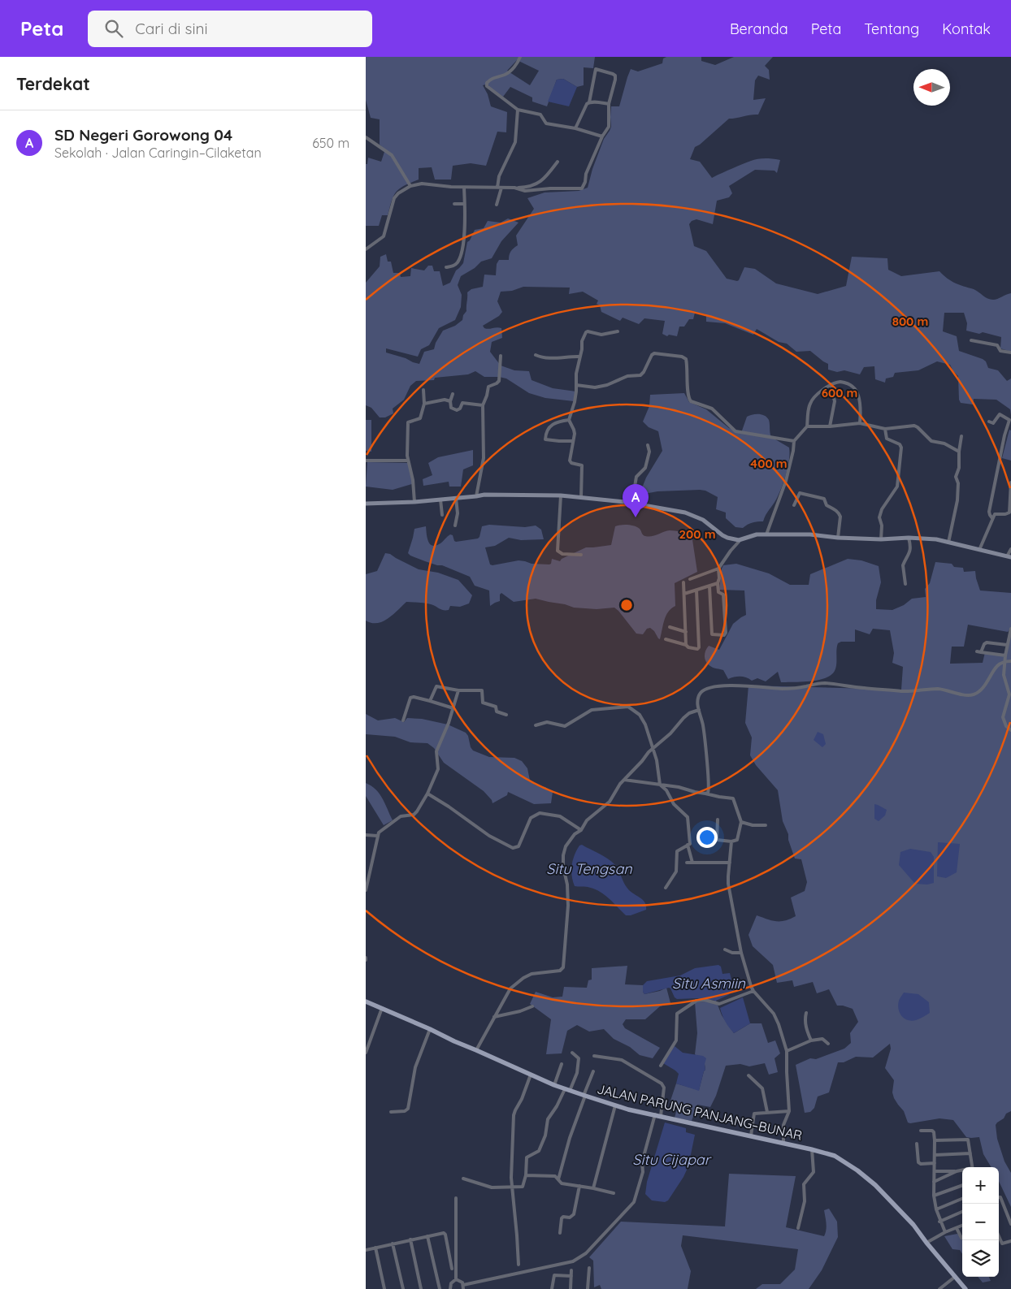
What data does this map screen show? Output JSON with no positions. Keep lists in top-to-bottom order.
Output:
{
  "streets": {
    "main road": ["JALAN PARUNG PANJANG–BUNAR"]
  },
  "water": ["Situ Tengsan", "Situ Asmiin", "Situ Cijapar"],
  "north": "left",
  "page": {
    "header": "Peta",
    "search": "Cari di sini",
    "nav": [
      "Beranda",
      "Peta",
      "Tentang",
      "Kontak"
    ],
    "heading": "Terdekat",
    "list": [
      {
        "mark": "A",
        "name": "SD Negeri Gorowong 04",
        "note": "Sekolah · Jalan Caringin–Cilaketan",
        "value": "650 m"
      }
    ],
    "pins": "A",
    "map_buttons": ["+", "−"]
  },
  "rings": [
    "800 m",
    "600 m",
    "400 m",
    "200 m"
  ]
}
